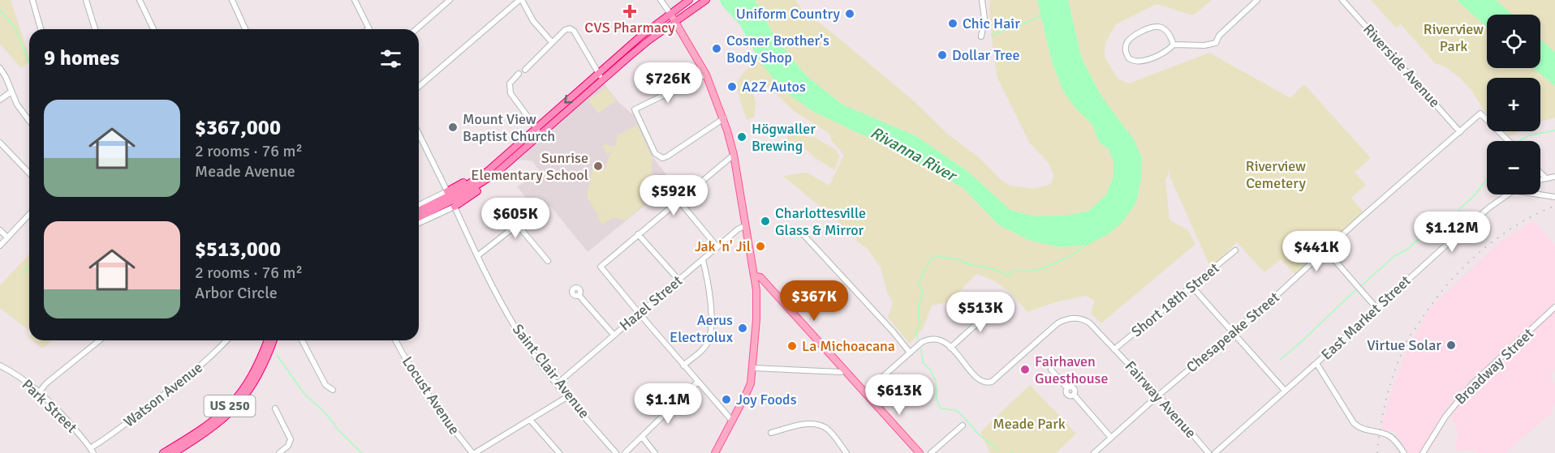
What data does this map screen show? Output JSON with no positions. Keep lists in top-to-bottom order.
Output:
{
  "streets": {
    "highway": ["US 250"],
    "street": [
      "Riverside Avenue",
      "Short 18th Street",
      "Hazel Street",
      "East Market Street",
      "Chesapeake Street",
      "Broadway Street",
      "Saint Clair Avenue",
      "Watson Avenue",
      "Locust Avenue",
      "Fairway Avenue",
      "Park Street"
    ]
  },
  "crossings": [
    ["Riverside Avenue", "Chesapeake Street"],
    ["Short 18th Street", "Fairway Avenue"],
    ["Hazel Street", "Saint Clair Avenue"],
    ["Chesapeake Street", "Fairway Avenue"],
    ["Watson Avenue", "Park Street"]
  ],
  "water": ["Rivanna River"],
  "parks": ["Riverview Park", "Riverview Cemetery", "Meade Park"],
  "places": {
    "health": ["CVS Pharmacy"],
    "other": [
      "Uniform Country",
      "Chic Hair",
      "Cosner Brother's Body Shop",
      "Dollar Tree",
      "A2Z Autos",
      "Mount View Baptist Church",
      "Högwaller Brewing",
      "Sunrise Elementary School",
      "Charlottesville Glass & Mirror",
      "Jak 'n' Jil",
      "Aerus Electrolux",
      "Virtue Solar",
      "La Michoacana",
      "Fairhaven Guesthouse",
      "Joy Foods"
    ]
  },
  "page": {
    "map_buttons": ["+", "−"],
    "heading": "9 homes",
    "price": [
      "$726K",
      "$592K",
      "$605K",
      "$1.12M",
      "$441K",
      "$367K",
      "$513K",
      "$613K",
      "$1.1M"
    ],
    "list": [
      {
        "name": "$367,000",
        "note": "2 rooms · 76 m² · Meade Avenue"
      },
      {
        "name": "$513,000",
        "note": "2 rooms · 76 m² · Arbor Circle"
      }
    ]
  }
}
